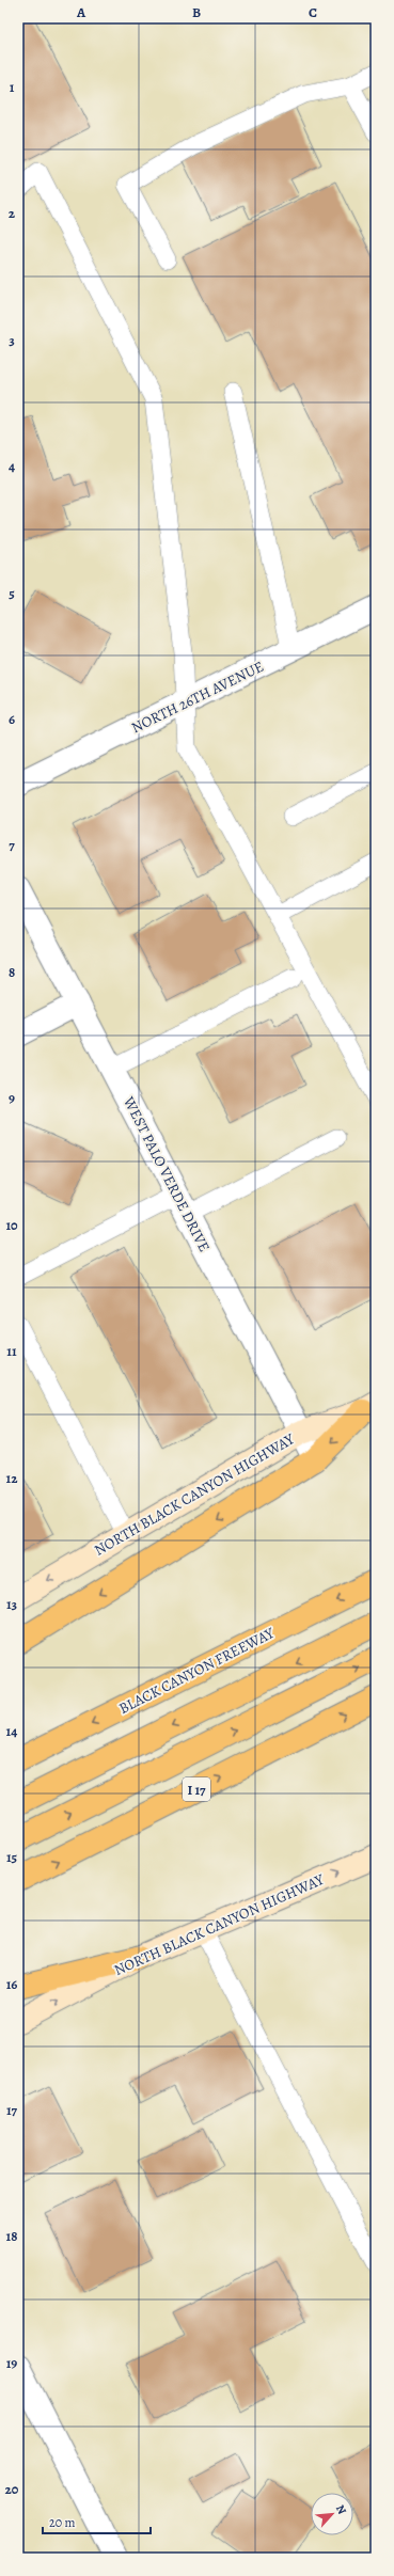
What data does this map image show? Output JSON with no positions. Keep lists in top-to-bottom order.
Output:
{
  "streets": {
    "highway": ["BLACK CANYON FREEWAY", "I 17"],
    "main road": ["NORTH BLACK CANYON HIGHWAY"],
    "street": ["NORTH 26TH AVENUE", "WEST PALO VERDE DRIVE"]
  },
  "crossings": [
    ["WEST PALO VERDE DRIVE", "NORTH BLACK CANYON HIGHWAY"]
  ],
  "scale_bar": "20 m",
  "north": "top right",
  "grid": {
    "columns": ["A", "B", "C"],
    "rows": [
      "1",
      "2",
      "3",
      "4",
      "5",
      "6",
      "7",
      "8",
      "9",
      "10",
      "11",
      "12",
      "13",
      "14",
      "15",
      "16",
      "17",
      "18",
      "19",
      "20"
    ]
  }
}
